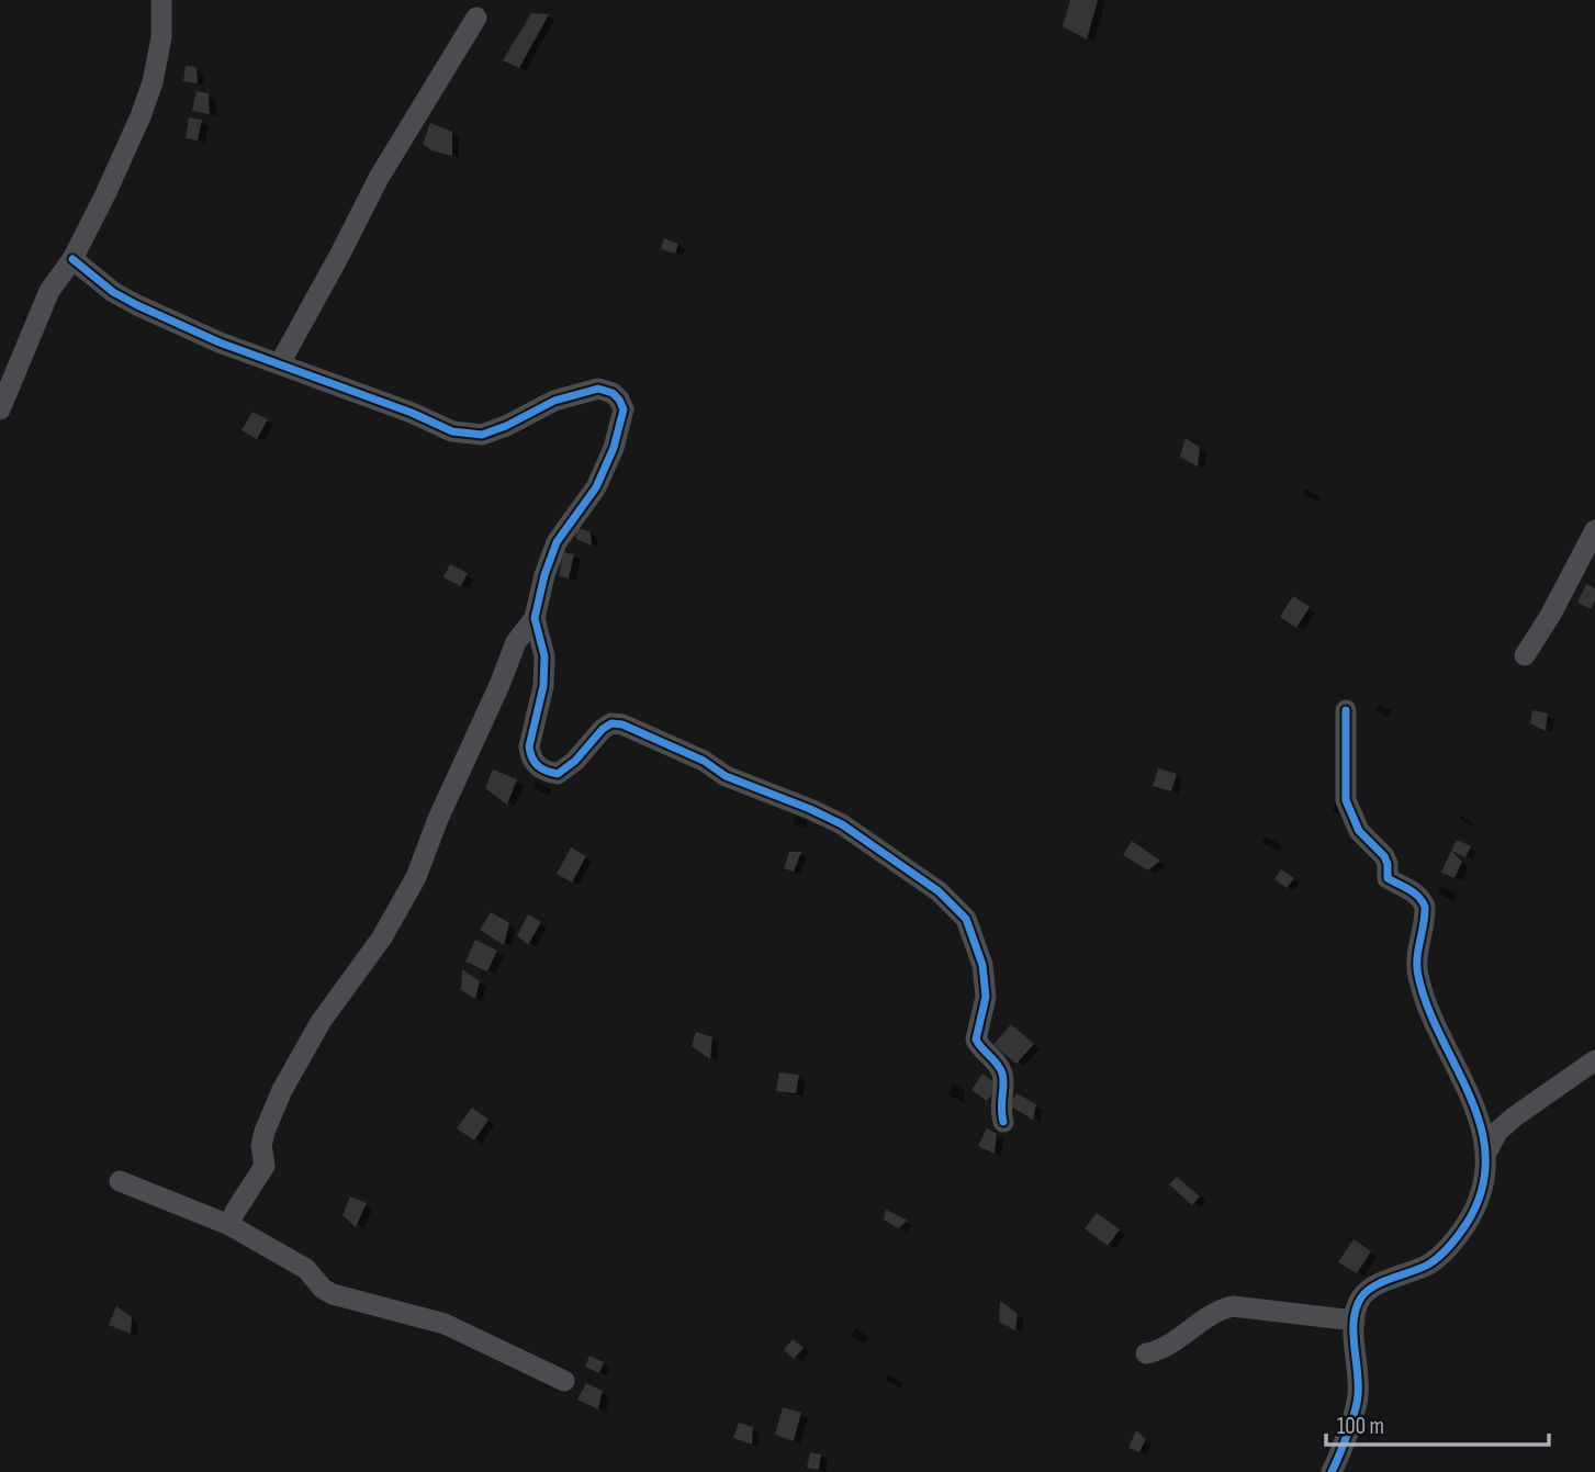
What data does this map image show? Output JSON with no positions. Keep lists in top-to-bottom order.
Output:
{
  "scale_bar": "100 m"
}
